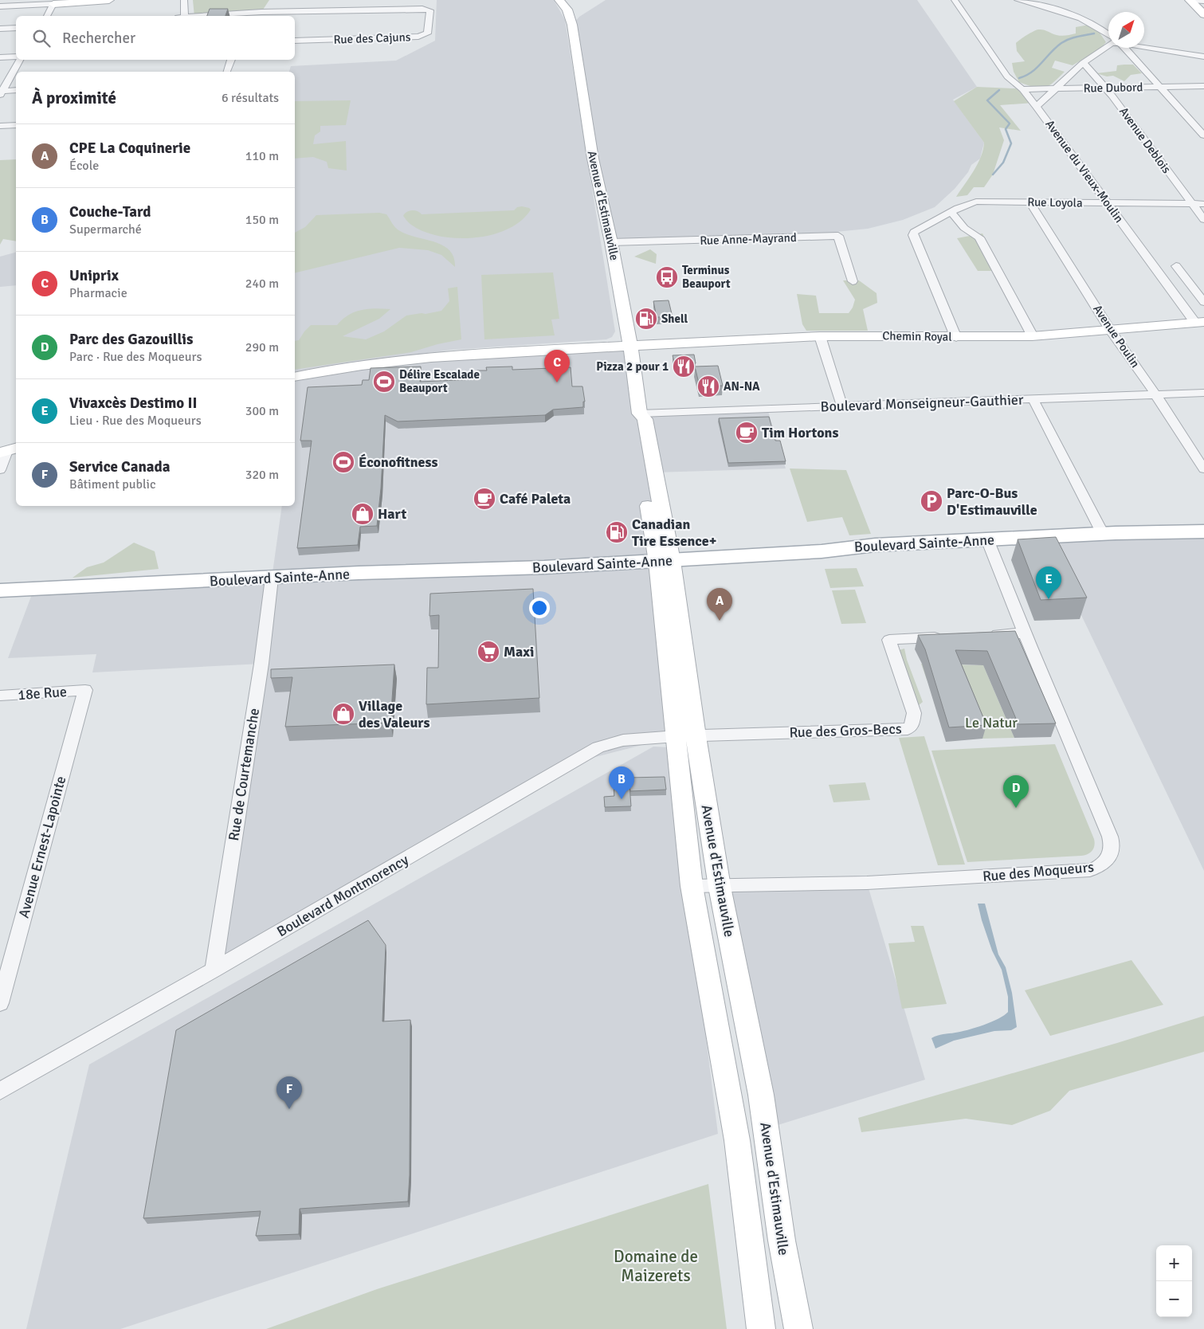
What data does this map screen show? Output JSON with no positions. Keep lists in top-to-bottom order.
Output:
{
  "streets": {
    "main road": ["Avenue d'Estimauville", "Chemin Royal", "Boulevard Sainte-Anne"],
    "street": [
      "Rue des Cajuns",
      "Rue Dubord",
      "Avenue Deblois",
      "Avenue du Vieux-Moulin",
      "Rue Loyola",
      "Rue Anne-Mayrand",
      "Avenue Poulin",
      "Boulevard Monseigneur-Gauthier",
      "18e Rue",
      "Rue des Gros-Becs",
      "Rue de Courtemanche",
      "Avenue Ernest-Lapointe",
      "Rue des Moqueurs",
      "Boulevard Montmorency"
    ]
  },
  "crossings": [
    ["Rue Dubord", "Avenue Deblois"],
    ["Rue Dubord", "Avenue du Vieux-Moulin"],
    ["Avenue Deblois", "Avenue du Vieux-Moulin"],
    ["Avenue Deblois", "Rue Loyola"],
    ["Avenue du Vieux-Moulin", "Rue Loyola"],
    ["Avenue du Vieux-Moulin", "Chemin Royal"],
    ["Rue Loyola", "Chemin Royal"],
    ["Rue Loyola", "Avenue Poulin"],
    ["Avenue d'Estimauville", "Rue Anne-Mayrand"],
    ["Avenue d'Estimauville", "Chemin Royal"],
    ["Avenue d'Estimauville", "Boulevard Monseigneur-Gauthier"],
    ["Avenue d'Estimauville", "Boulevard Sainte-Anne"],
    ["Avenue d'Estimauville", "Rue des Gros-Becs"],
    ["Avenue d'Estimauville", "Rue des Moqueurs"],
    ["Avenue d'Estimauville", "Boulevard Montmorency"],
    ["Chemin Royal", "Avenue Poulin"],
    ["Avenue Poulin", "Boulevard Monseigneur-Gauthier"],
    ["Boulevard Sainte-Anne", "Rue de Courtemanche"],
    ["Boulevard Sainte-Anne", "Rue des Moqueurs"],
    ["18e Rue", "Avenue Ernest-Lapointe"],
    ["Rue des Gros-Becs", "Boulevard Montmorency"],
    ["Rue de Courtemanche", "Boulevard Montmorency"]
  ],
  "parks": ["Le Natur", "Domaine de Maizerets"],
  "places": {
    "bus stop": ["Terminus Beauport"],
    "fuel station": ["Shell", "Canadian Tire Essence+"],
    "restaurant": ["Pizza 2 pour 1", "AN-NA"],
    "sports": ["Délire Escalade Beauport", "Éconofitness"],
    "cafe": ["Tim Hortons", "Café Paleta"],
    "parking": ["Parc-O-Bus D'Estimauville"],
    "shop": ["Hart", "Village des Valeurs"],
    "supermarket": ["Maxi"]
  },
  "north": "top right",
  "page": {
    "search": "Rechercher",
    "heading": ["À proximité", "6 résultats"],
    "list": [
      {
        "mark": "A",
        "name": "CPE La Coquinerie",
        "note": "École",
        "value": "110 m"
      },
      {
        "mark": "B",
        "name": "Couche-Tard",
        "note": "Supermarché",
        "value": "150 m"
      },
      {
        "mark": "C",
        "name": "Uniprix",
        "note": "Pharmacie",
        "value": "240 m"
      },
      {
        "mark": "D",
        "name": "Parc des Gazouillis",
        "note": "Parc · Rue des Moqueurs",
        "value": "290 m"
      },
      {
        "mark": "E",
        "name": "Vivaxcès Destimo II",
        "note": "Lieu · Rue des Moqueurs",
        "value": "300 m"
      },
      {
        "mark": "F",
        "name": "Service Canada",
        "note": "Bâtiment public",
        "value": "320 m"
      }
    ],
    "pins": [
      "C",
      "E",
      "A",
      "B",
      "D",
      "F"
    ],
    "map_buttons": ["+", "−"]
  }
}
